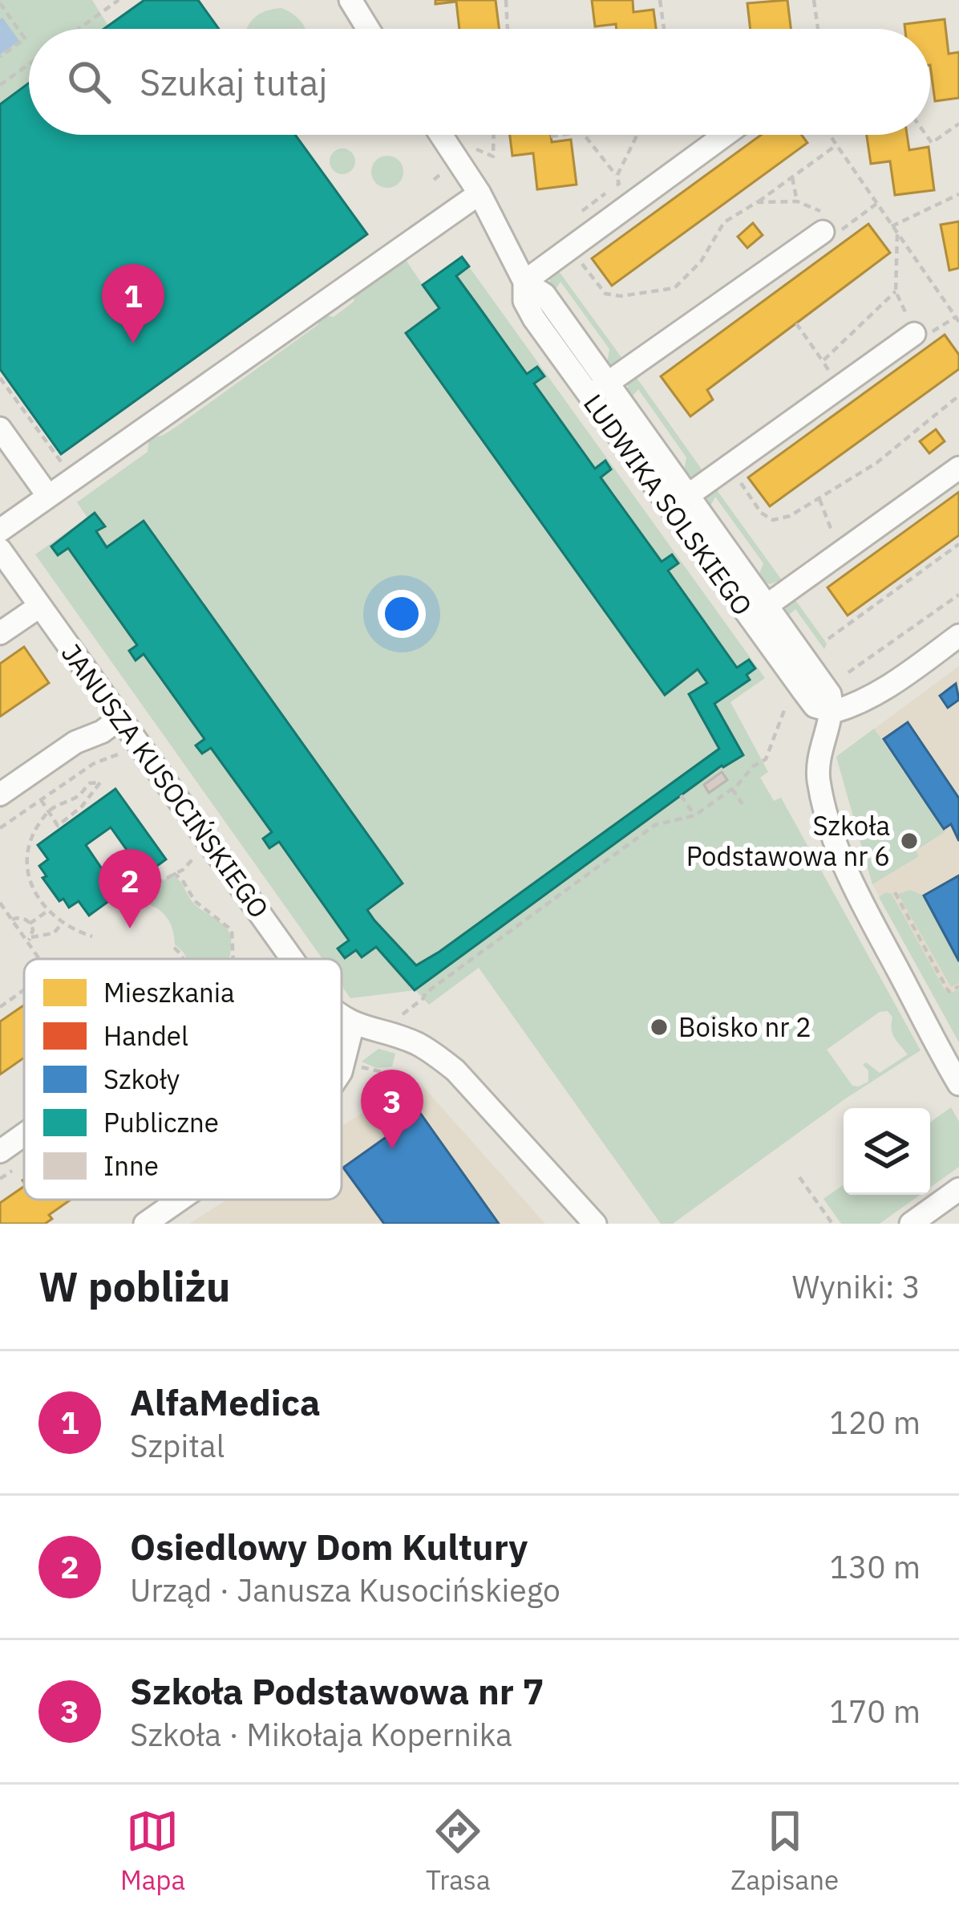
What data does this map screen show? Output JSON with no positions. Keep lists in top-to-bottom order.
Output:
{
  "streets": {
    "street": ["LUDWIKA SOLSKIEGO", "JANUSZA KUSOCIŃSKIEGO"]
  },
  "places": ["Szkoła Podstawowa nr 6", "Boisko nr 2"],
  "legend": [
    "Mieszkania",
    "Handel",
    "Szkoły",
    "Publiczne",
    "Inne"
  ],
  "page": {
    "search": "Szukaj tutaj",
    "pins": ["1", "2", "3"],
    "heading": ["W pobliżu", "Wyniki: 3"],
    "list": [
      {
        "mark": "1",
        "name": "AlfaMedica",
        "note": "Szpital",
        "value": "120 m"
      },
      {
        "mark": "2",
        "name": "Osiedlowy Dom Kultury",
        "note": "Urząd · Janusza Kusocińskiego",
        "value": "130 m"
      },
      {
        "mark": "3",
        "name": "Szkoła Podstawowa nr 7",
        "note": "Szkoła · Mikołaja Kopernika",
        "value": "170 m"
      }
    ],
    "nav": ["Mapa", "Trasa", "Zapisane"]
  }
}
